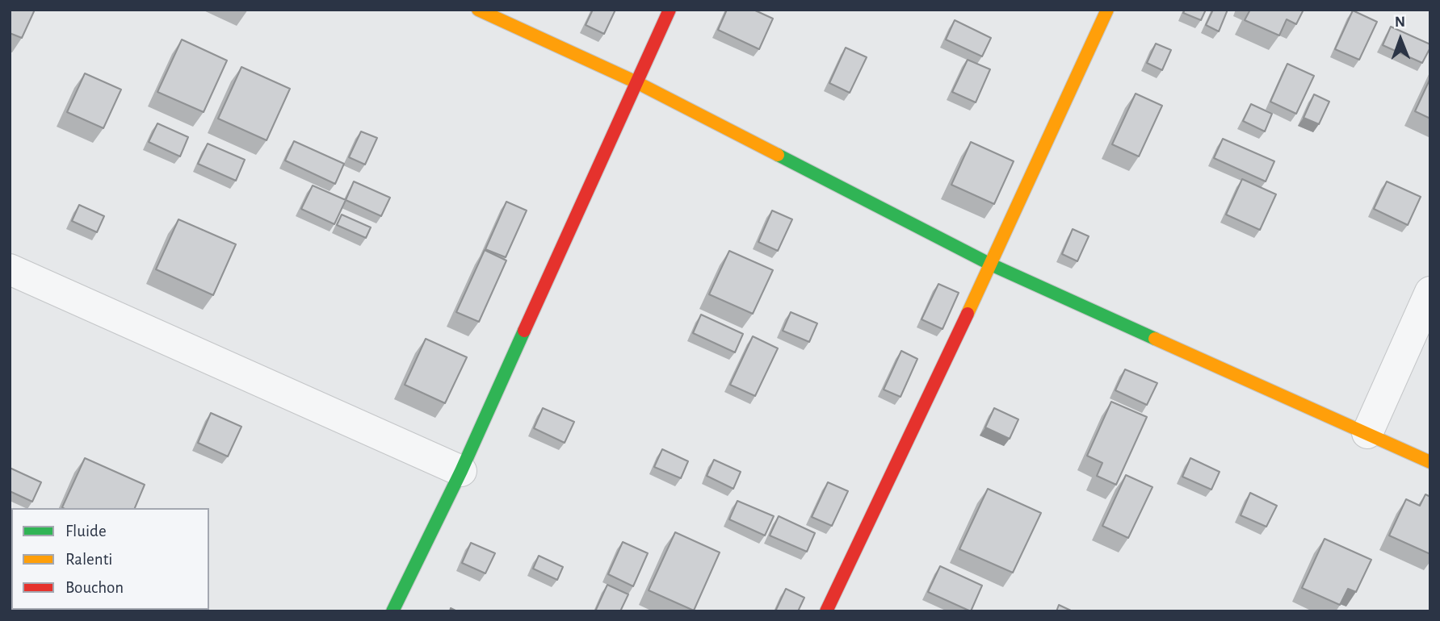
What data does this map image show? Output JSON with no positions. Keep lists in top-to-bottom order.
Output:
{
  "legend": ["Fluide", "Ralenti", "Bouchon"],
  "north": "top"
}
